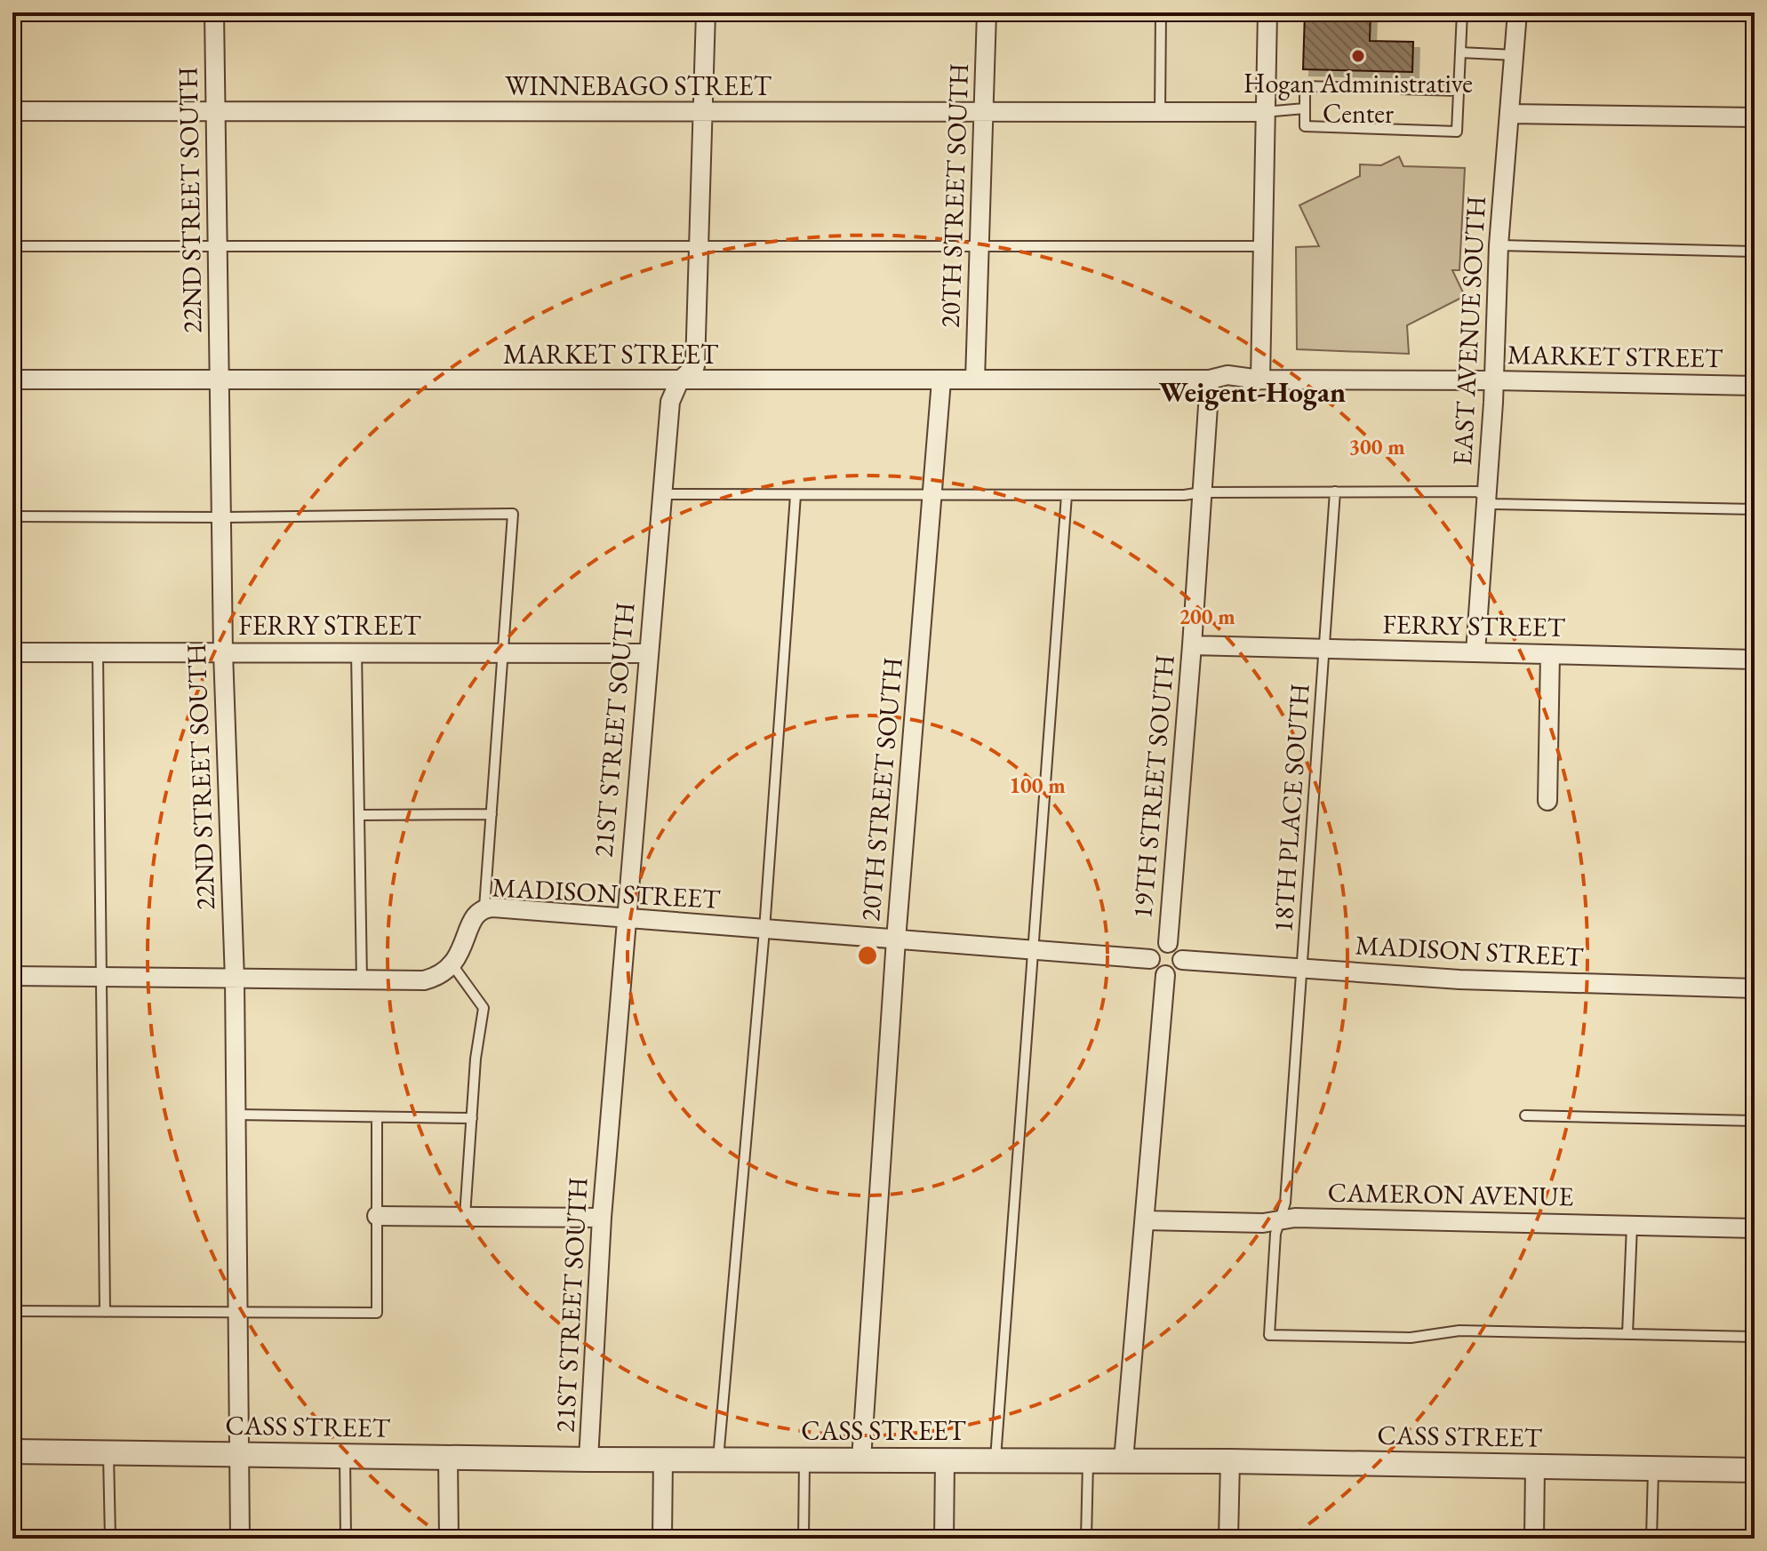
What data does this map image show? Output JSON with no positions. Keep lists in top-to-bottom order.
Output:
{
  "streets": {
    "street": [
      "WINNEBAGO STREET",
      "20TH STREET SOUTH",
      "22ND STREET SOUTH",
      "EAST AVENUE SOUTH",
      "MARKET STREET",
      "FERRY STREET",
      "21ST STREET SOUTH",
      "19TH STREET SOUTH",
      "MADISON STREET",
      "CAMERON AVENUE",
      "CASS STREET"
    ],
    "lane": ["18TH PLACE SOUTH"]
  },
  "crossings": [
    ["WINNEBAGO STREET", "20TH STREET SOUTH"],
    ["WINNEBAGO STREET", "22ND STREET SOUTH"],
    ["WINNEBAGO STREET", "21ST STREET SOUTH"],
    ["20TH STREET SOUTH", "MARKET STREET"],
    ["20TH STREET SOUTH", "MADISON STREET"],
    ["20TH STREET SOUTH", "CASS STREET"],
    ["22ND STREET SOUTH", "MARKET STREET"],
    ["22ND STREET SOUTH", "FERRY STREET"],
    ["22ND STREET SOUTH", "CASS STREET"],
    ["EAST AVENUE SOUTH", "MARKET STREET"],
    ["EAST AVENUE SOUTH", "FERRY STREET"],
    ["MARKET STREET", "21ST STREET SOUTH"],
    ["MARKET STREET", "19TH STREET SOUTH"],
    ["FERRY STREET", "21ST STREET SOUTH"],
    ["FERRY STREET", "19TH STREET SOUTH"],
    ["FERRY STREET", "18TH PLACE SOUTH"],
    ["21ST STREET SOUTH", "MADISON STREET"],
    ["21ST STREET SOUTH", "CASS STREET"],
    ["19TH STREET SOUTH", "MADISON STREET"],
    ["18TH PLACE SOUTH", "MADISON STREET"],
    ["18TH PLACE SOUTH", "CAMERON AVENUE"]
  ],
  "districts": ["Weigent-Hogan"],
  "places": ["Hogan Administrative Center"],
  "rings": ["300 m", "200 m", "100 m"]
}
